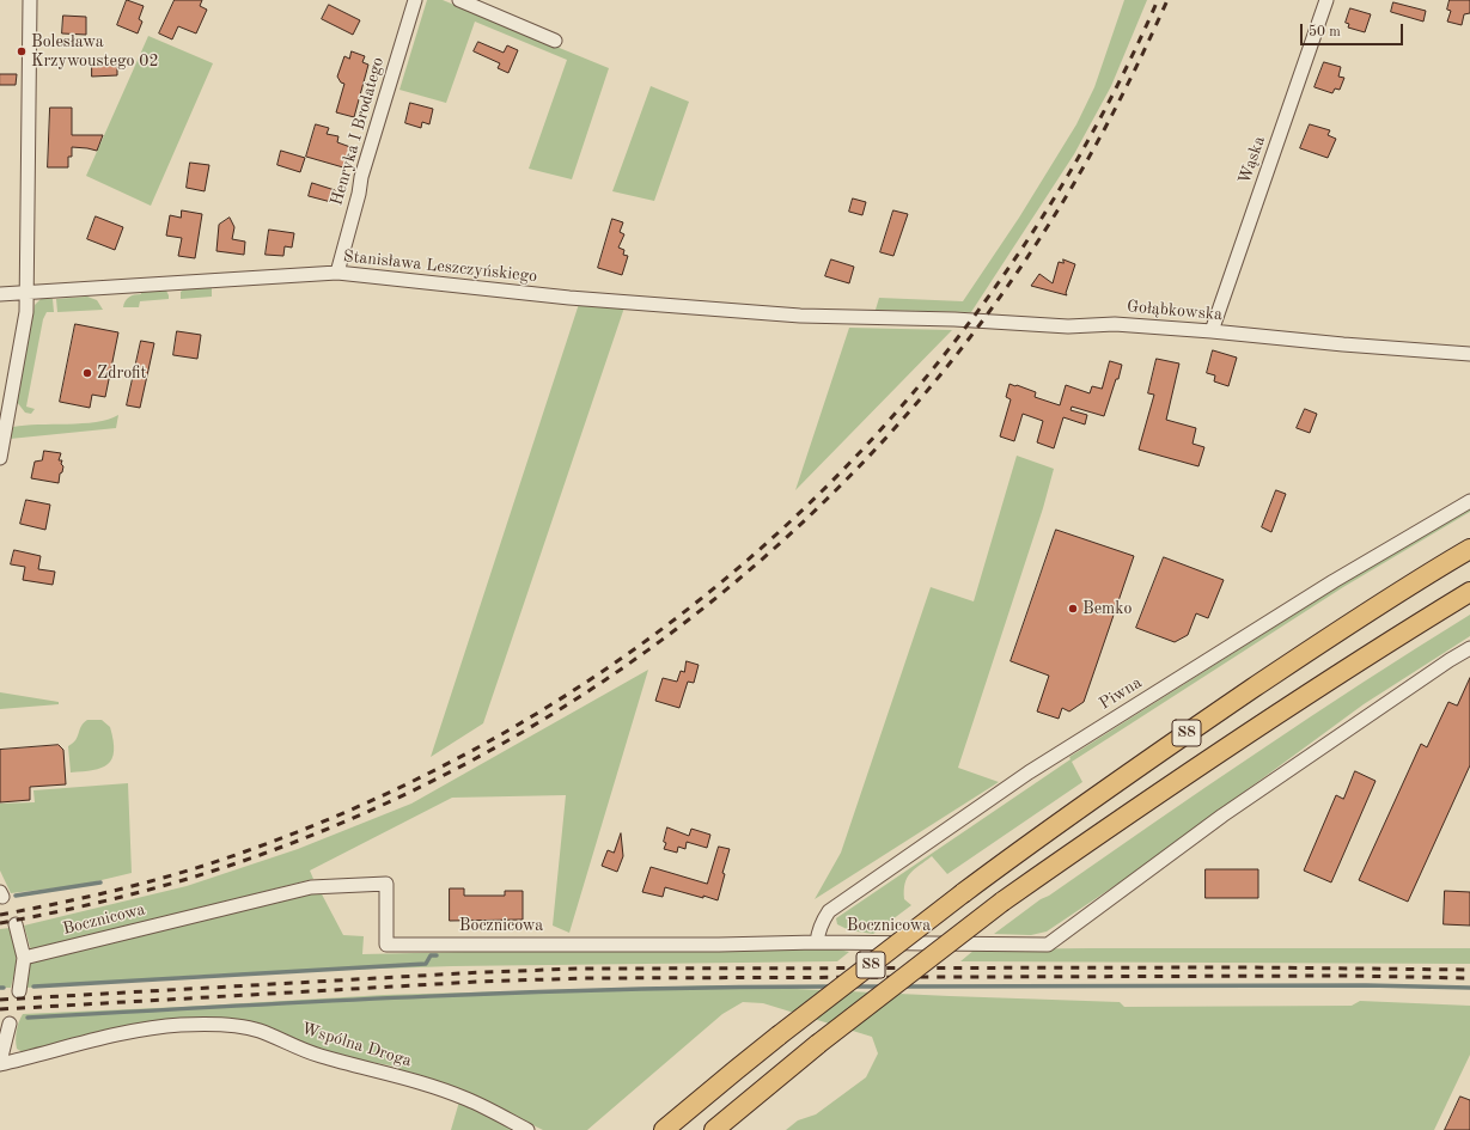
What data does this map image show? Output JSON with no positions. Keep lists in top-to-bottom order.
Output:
{
  "streets": {
    "highway": ["S8"],
    "street": [
      "Henryka I Brodatego",
      "Wąska",
      "Stanisława Leszczyńskiego",
      "Gołąbkowska",
      "Piwna",
      "Bocznicowa",
      "Wspólna Droga"
    ]
  },
  "crossings": [
    ["Henryka I Brodatego", "Stanisława Leszczyńskiego"],
    ["Wąska", "Gołąbkowska"],
    ["Stanisława Leszczyńskiego", "Gołąbkowska"],
    ["Piwna", "Bocznicowa"]
  ],
  "places": ["Bolesława Krzywoustego 02", "Zdrofit", "Bemko"],
  "scale_bar": "50 m"
}
